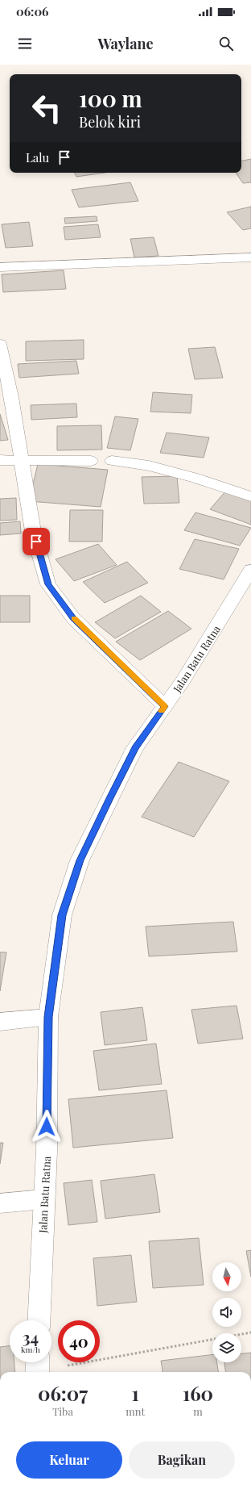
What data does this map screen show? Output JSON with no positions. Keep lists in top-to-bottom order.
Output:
{
  "streets": {
    "street": ["Jalan Batu Ratna"]
  },
  "north": "bottom",
  "page": {
    "status": "06:06",
    "header": "Waylane",
    "turn": ["100 m", "Belok kiri"],
    "then": "Lalu",
    "speed": "34 km/h",
    "limit": "40",
    "eta": [
      "06:07",
      "Tiba",
      "1",
      "mnt",
      "160",
      "m"
    ],
    "buttons": ["Keluar", "Bagikan"]
  }
}
